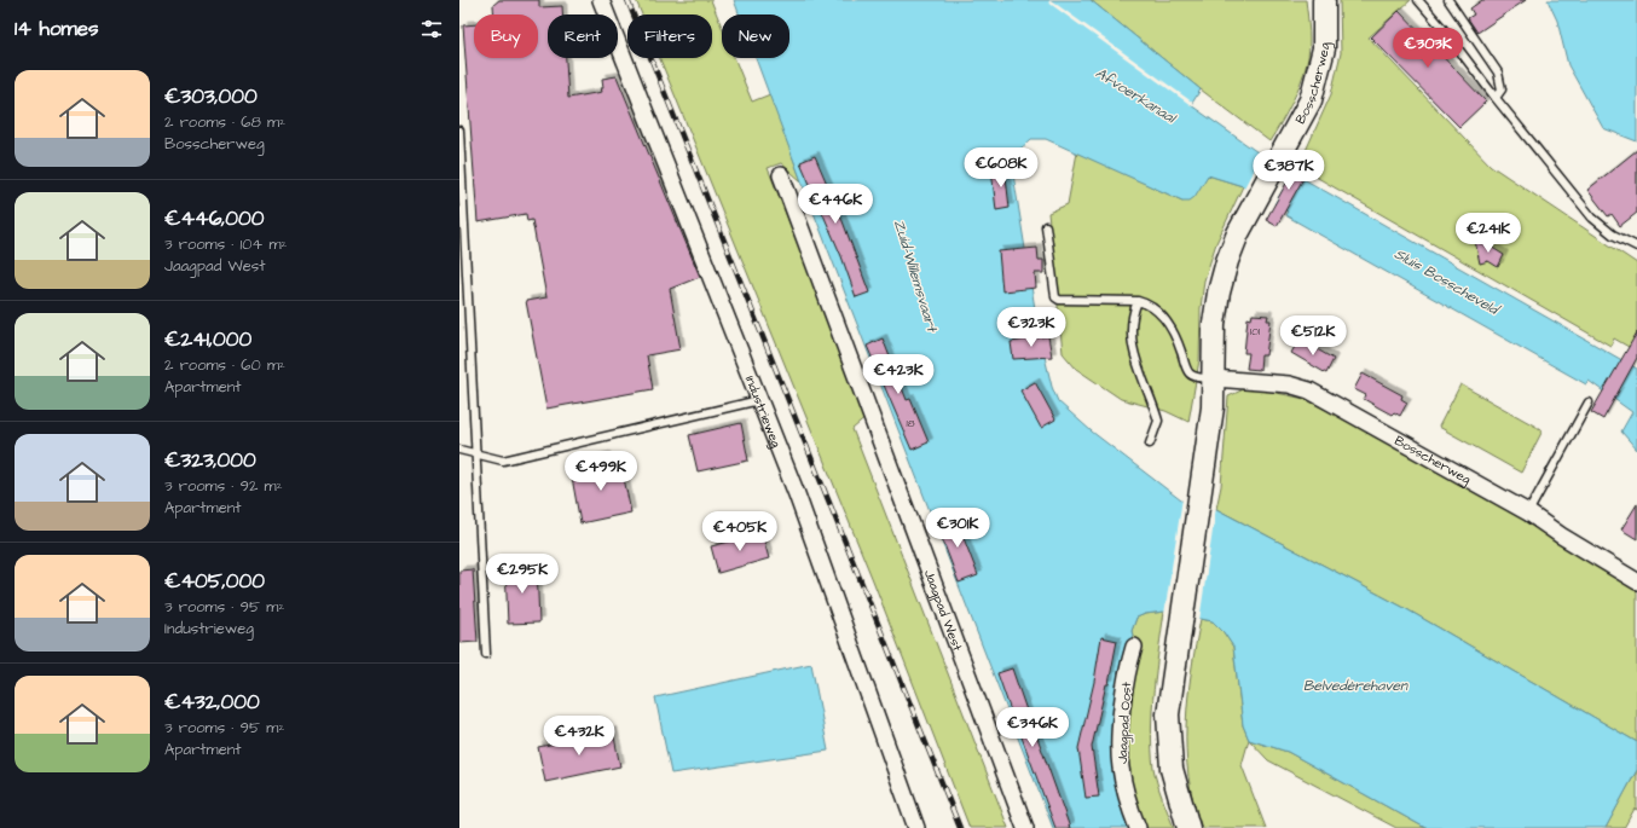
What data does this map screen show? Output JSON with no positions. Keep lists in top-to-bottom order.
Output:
{
  "streets": {
    "street": [
      "Bosscherweg",
      "Industrieweg",
      "Jaagpad West",
      "Jaagpad Oost"
    ]
  },
  "water": [
    "Afvoerkanaal",
    "Zuid-Willemsvaart",
    "Sluis Bosscheveld",
    "Belvedèrehaven"
  ],
  "house_numbers": ["101", "18"],
  "page": {
    "heading": "14 homes",
    "chip": [
      "Buy",
      "Rent",
      "Filters",
      "New"
    ],
    "price": [
      "€303K",
      "€608K",
      "€387K",
      "€446K",
      "€241K",
      "€323K",
      "€512K",
      "€423K",
      "€499K",
      "€301K",
      "€405K",
      "€295K",
      "€346K",
      "€432K"
    ],
    "list": [
      {
        "name": "€303,000",
        "note": "2 rooms · 68 m² · Bosscherweg"
      },
      {
        "name": "€446,000",
        "note": "3 rooms · 104 m² · Jaagpad West"
      },
      {
        "name": "€241,000",
        "note": "2 rooms · 60 m² · Apartment"
      },
      {
        "name": "€323,000",
        "note": "3 rooms · 92 m² · Apartment"
      },
      {
        "name": "€405,000",
        "note": "3 rooms · 95 m² · Industrieweg"
      },
      {
        "name": "€432,000",
        "note": "3 rooms · 95 m² · Apartment"
      }
    ]
  }
}
